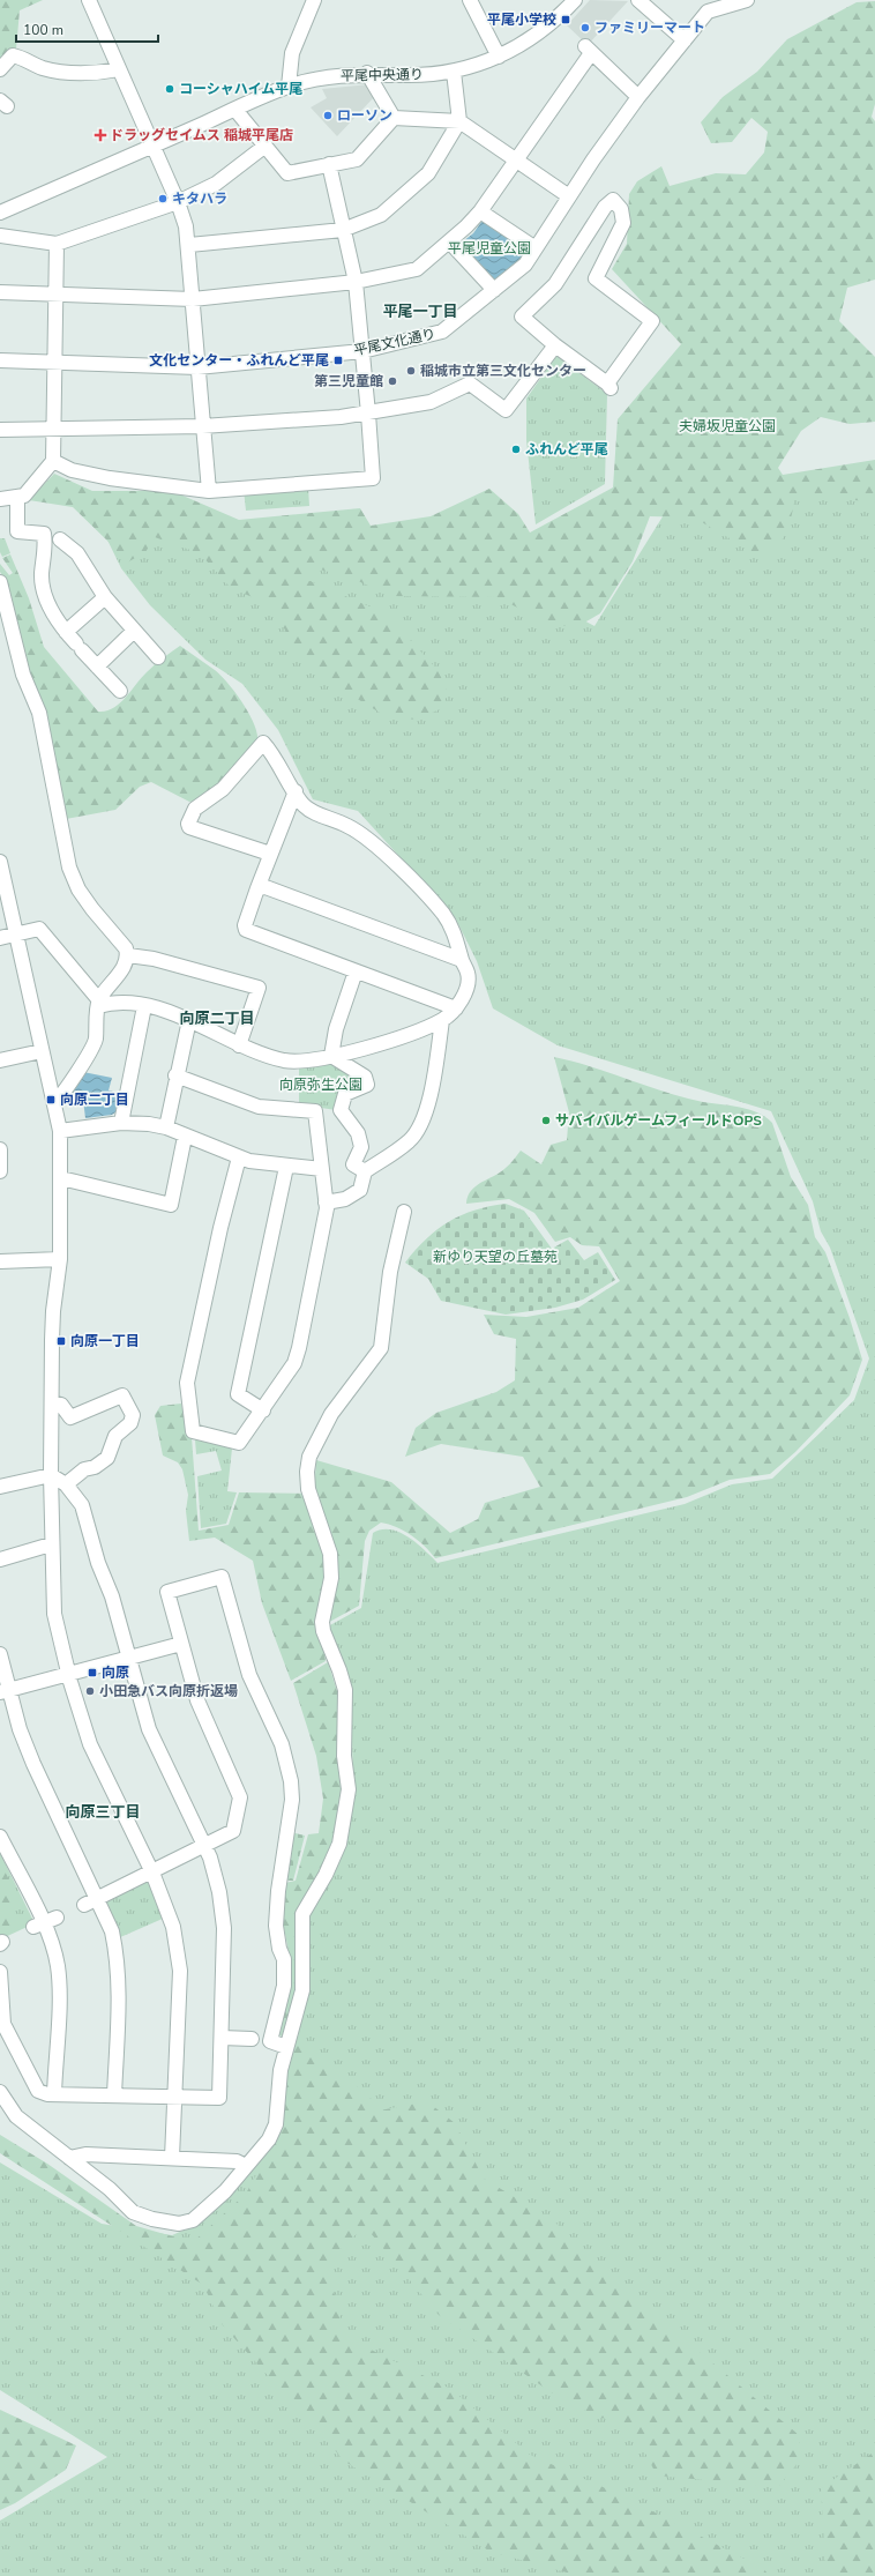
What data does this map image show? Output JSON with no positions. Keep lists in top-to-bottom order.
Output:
{
  "streets": {
    "street": ["平尾中央通り", "平尾文化通り"]
  },
  "districts": ["平尾一丁目", "向原二丁目", "向原三丁目"],
  "parks": [
    "平尾児童公園",
    "夫婦坂児童公園",
    "向原弥生公園",
    "新ゆり天望の丘墓苑"
  ],
  "places": {
    "transit": [
      "平尾小学校",
      "文化センター・ふれんど平尾",
      "向原二丁目",
      "向原一丁目",
      "向原"
    ],
    "other": [
      "ファミリーマート",
      "コーシャハイム平尾",
      "ローソン",
      "キタハラ",
      "稲城市立第三文化センター",
      "第三児童館",
      "ふれんど平尾",
      "サバイバルゲームフィールドOPS",
      "小田急バス向原折返場"
    ],
    "health": ["ドラッグセイムス 稲城平尾店"]
  },
  "scale_bar": "100 m"
}
